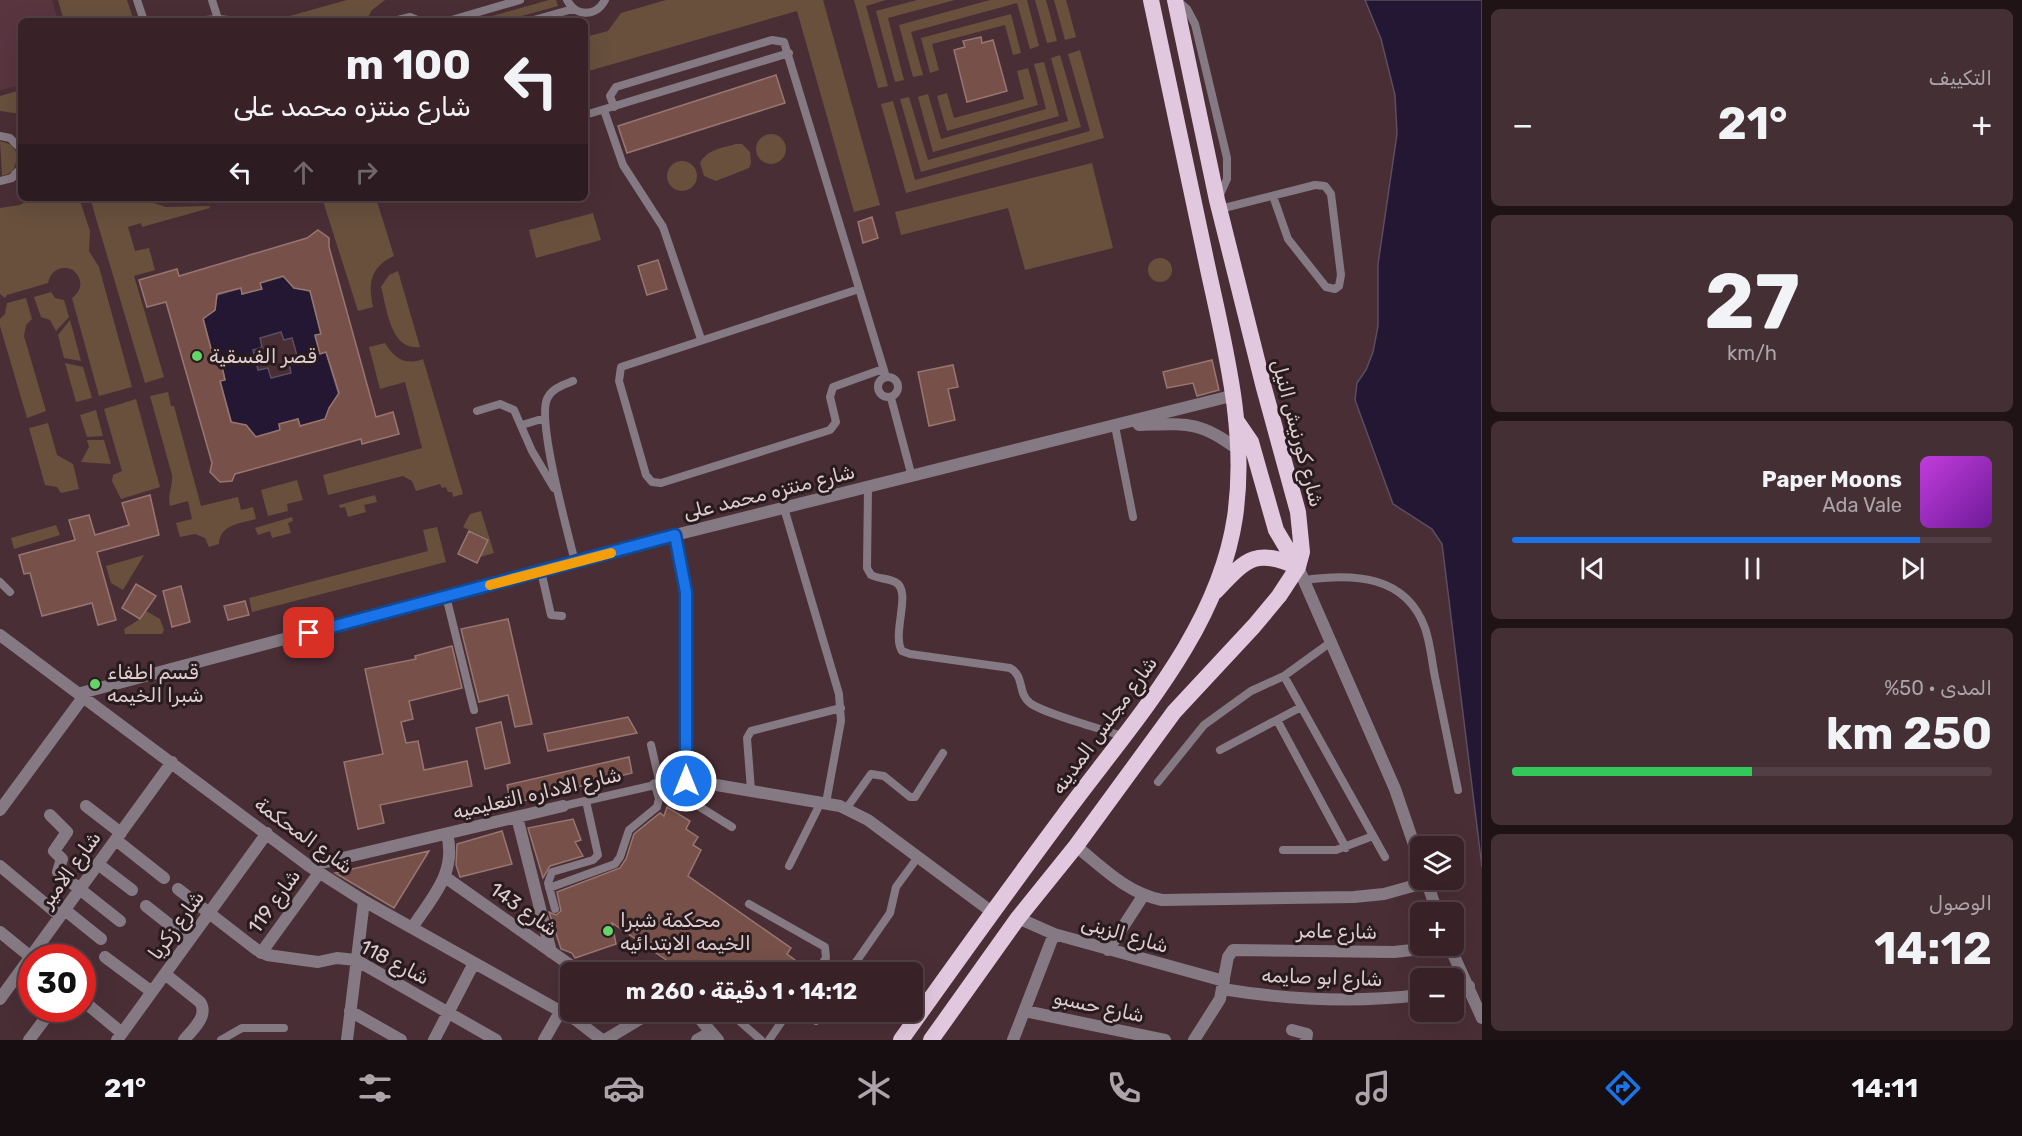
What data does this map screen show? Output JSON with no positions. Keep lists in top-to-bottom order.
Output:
{
  "streets": {
    "highway": ["شارع كورنيش النيل", "شارع مجلس المدينه"],
    "street": [
      "شارع منتزه محمد على",
      "شارع الاداره التعليميه",
      "شارع المحكمة",
      "شارع الامير",
      "شارع 119",
      "شارع 143",
      "شارع زكريا",
      "شارع عامر",
      "شارع الزينى",
      "شارع 118",
      "شارع ابو صايمه",
      "شارع حسبو"
    ]
  },
  "crossings": [
    ["شارع منتزه محمد على", "شارع مجلس المدينه"],
    ["شارع منتزه محمد على", "شارع المحكمة"],
    ["شارع مجلس المدينه", "شارع الاداره التعليميه"],
    ["شارع الاداره التعليميه", "شارع المحكمة"],
    ["شارع الاداره التعليميه", "شارع 119"],
    ["شارع المحكمة", "شارع الامير"],
    ["شارع المحكمة", "شارع 119"],
    ["شارع المحكمة", "شارع زكريا"],
    ["شارع 119", "شارع 118"],
    ["شارع زكريا", "شارع 118"],
    ["شارع عامر", "شارع الزينى"],
    ["شارع عامر", "شارع ابو صايمه"],
    ["شارع الزينى", "شارع ابو صايمه"]
  ],
  "places": ["قصر الفسقية", "قسم اطفاء شبرا الخيمه", "محكمة شبرا الخيمه الابتدائيه"],
  "page": {
    "tile": [
      "التكييف",
      ["27", "km/h"],
      ["المدى · 50%", "250 km"],
      ["الوصول", "14:12"]
    ],
    "turn": ["100 m", "شارع منتزه محمد على"],
    "heat": ["−", "21°", "+"],
    "song": ["Paper Moons", "Ada Vale"],
    "map_buttons": ["+", "−"],
    "limit": "30",
    "trip": "14:12 · 1 دقيقة · 260 m",
    "tabs": ["14:11", "21°"]
  }
}
